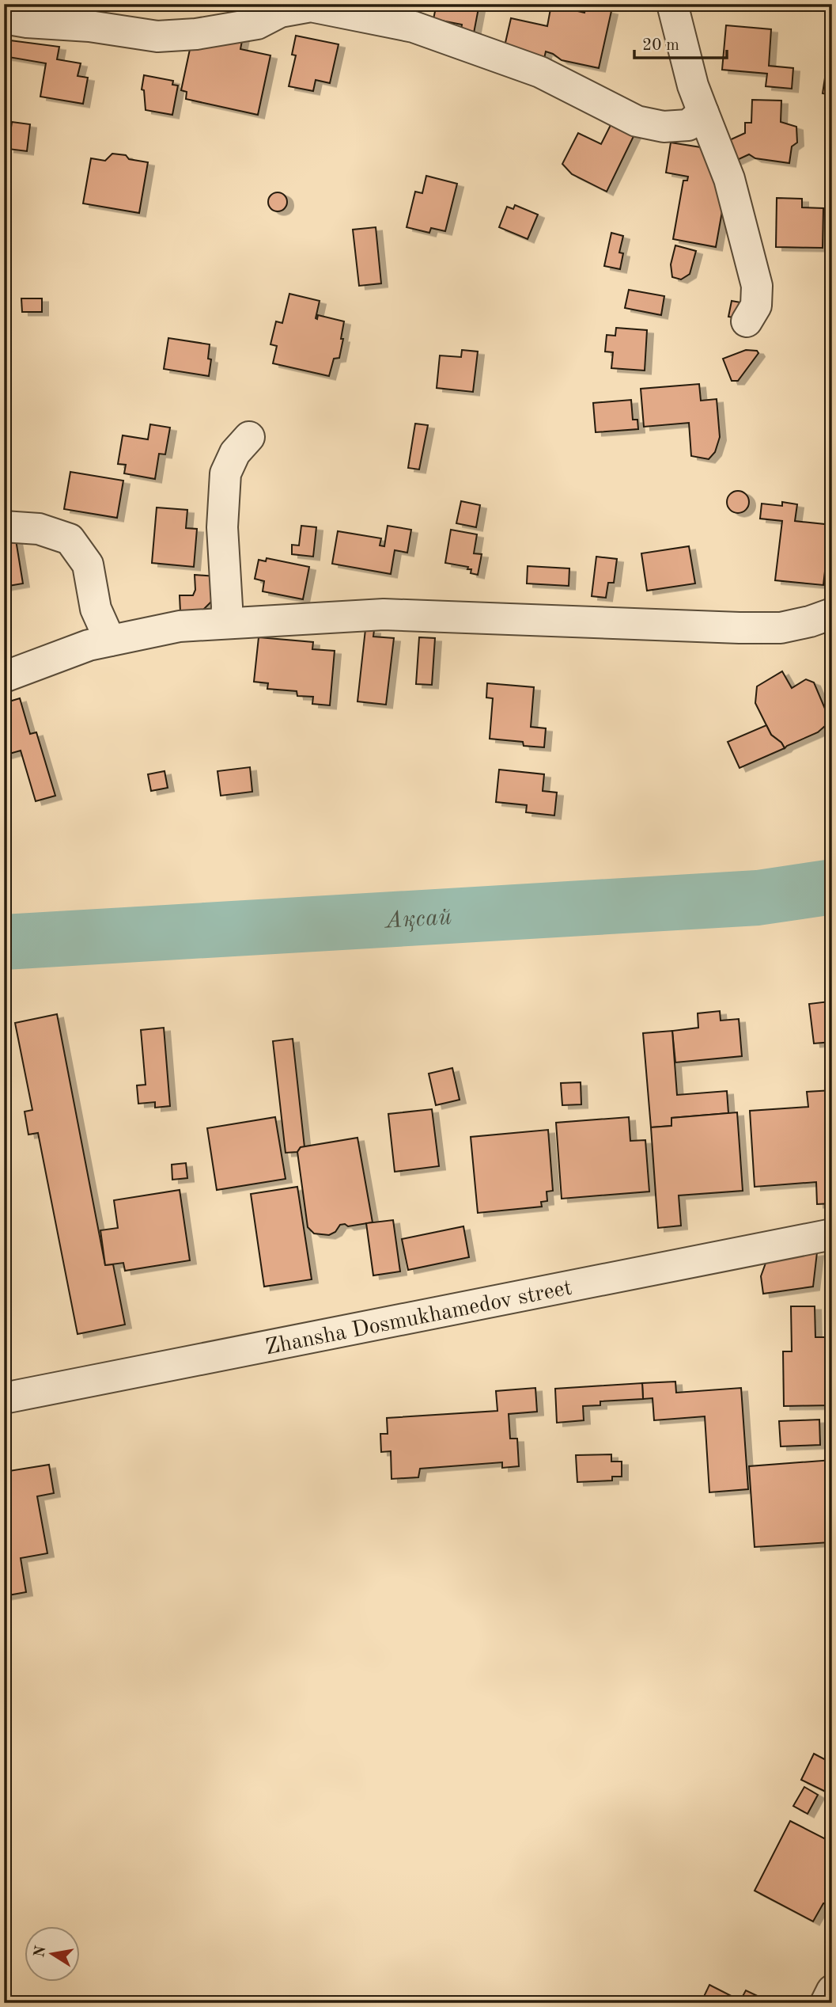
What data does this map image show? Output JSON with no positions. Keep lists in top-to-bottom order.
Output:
{
  "streets": {
    "street": ["Zhansha Dosmukhamedov street"]
  },
  "water": ["Ақсай"],
  "scale_bar": "20 m",
  "north": "left"
}
